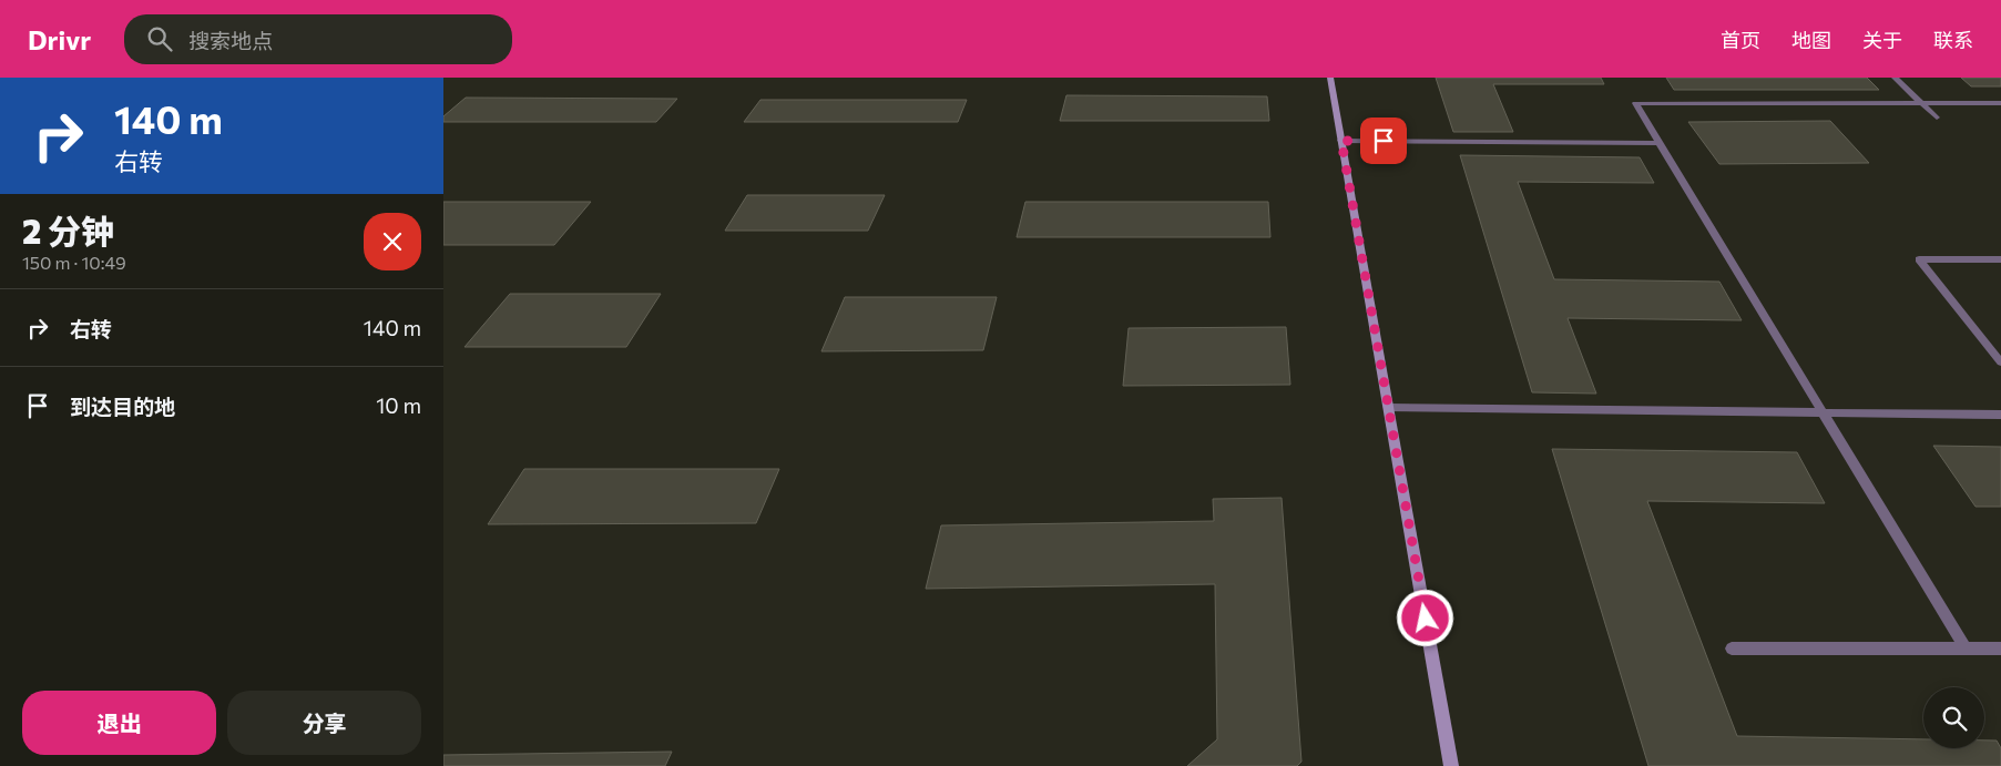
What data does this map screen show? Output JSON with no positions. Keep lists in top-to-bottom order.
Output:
{
  "page": {
    "header": "Drivr",
    "search": "搜索地点",
    "nav": [
      "首页",
      "地图",
      "关于",
      "联系"
    ],
    "turn": ["140 m", "右转"],
    "heading": ["2 分钟", "150 m · 10:49"],
    "list": [
      {
        "name": "右转",
        "value": "140 m"
      },
      {
        "name": "到达目的地",
        "value": "10 m"
      }
    ],
    "buttons": ["退出", "分享"]
  }
}
